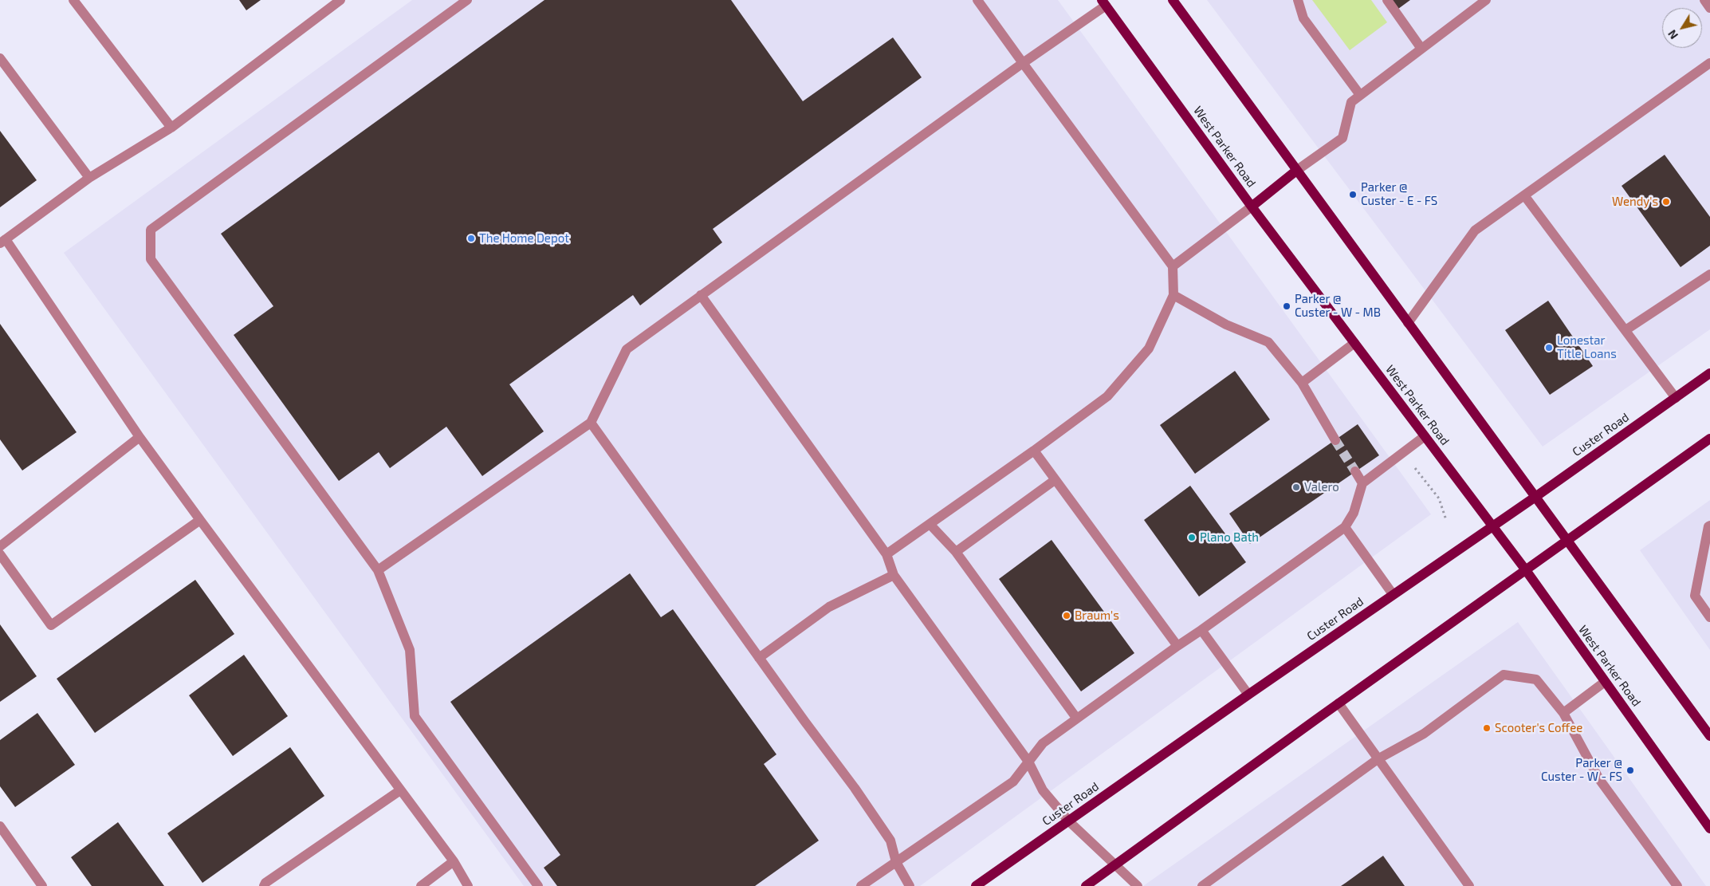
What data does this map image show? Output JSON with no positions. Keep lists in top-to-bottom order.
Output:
{
  "streets": {
    "main road": ["West Parker Road", "Custer Road"]
  },
  "crossings": [
    ["West Parker Road", "Custer Road"]
  ],
  "places": [
    "Parker @ Custer - E - FS",
    "Wendy's",
    "The Home Depot",
    "Parker @ Custer - W - MB",
    "Lonestar Title Loans",
    "Valero",
    "Plano Bath",
    "Braum's",
    "Scooter's Coffee",
    "Parker @ Custer - W - FS"
  ],
  "north": "bottom left"
}
